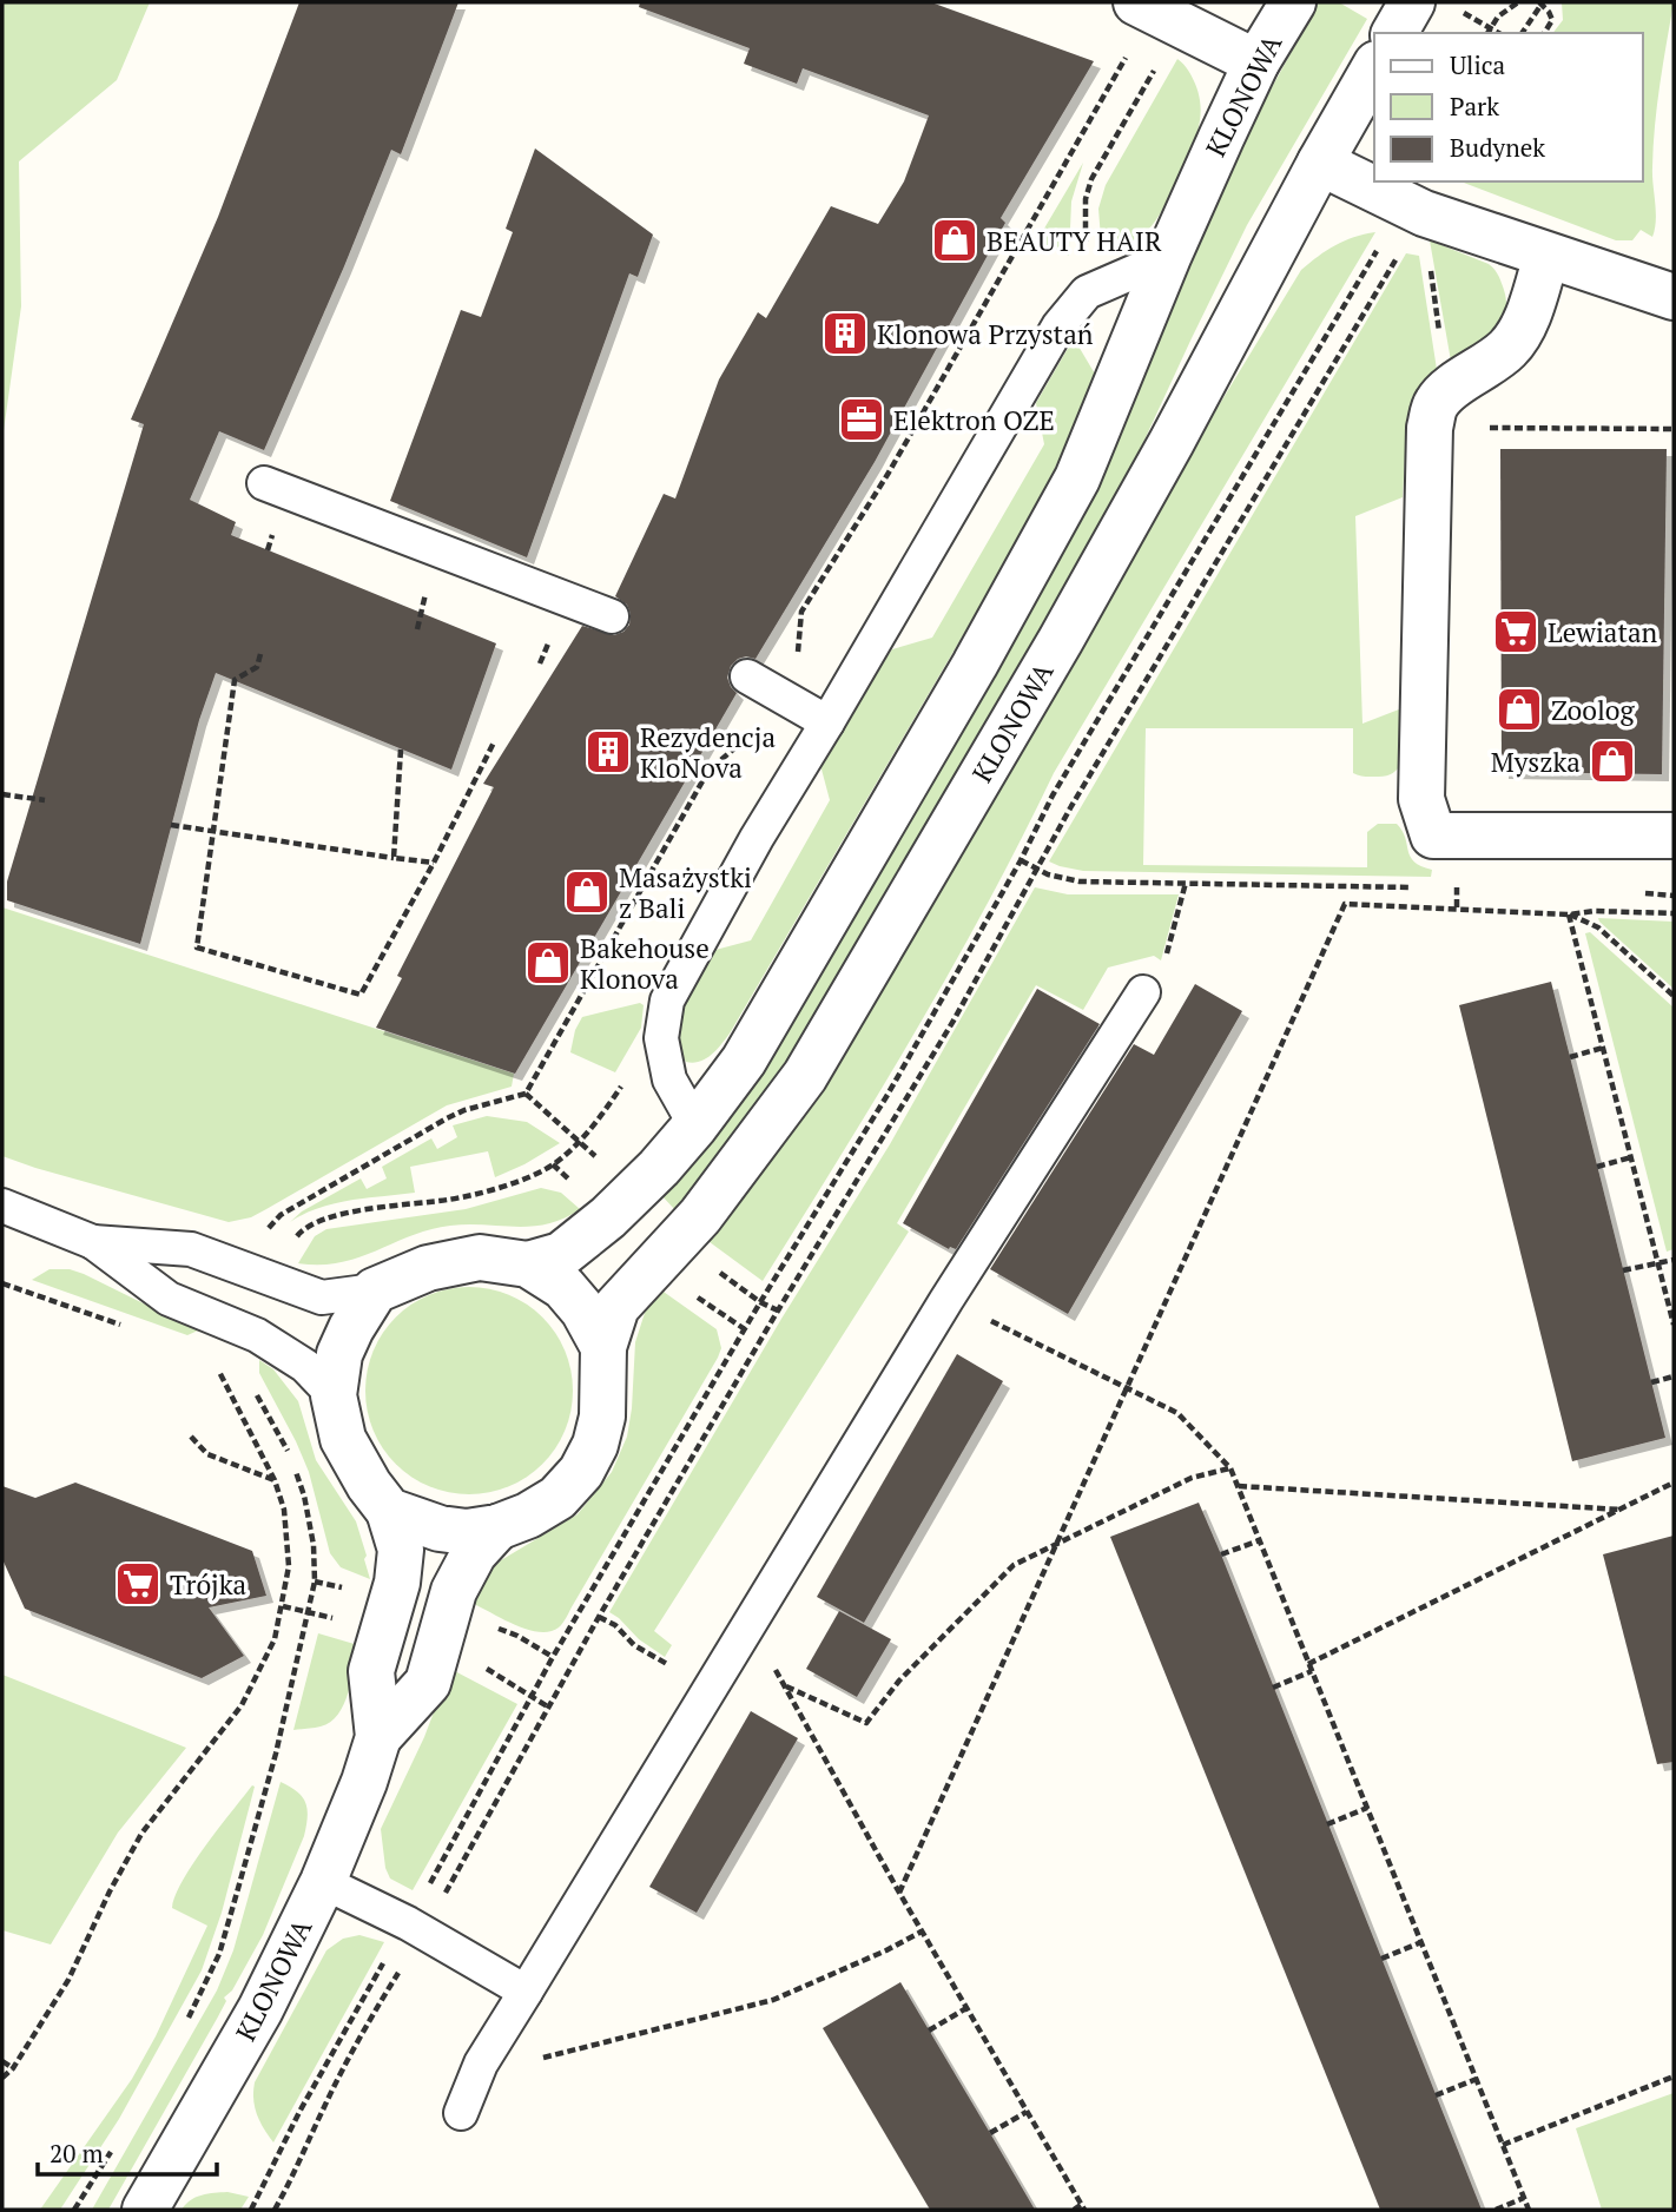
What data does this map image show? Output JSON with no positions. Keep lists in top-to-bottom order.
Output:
{
  "streets": {
    "street": ["KLONOWA"]
  },
  "places": {
    "shop": [
      "BEAUTY HAIR",
      "Zoolog",
      "Myszka",
      "Masażystki z Bali",
      "Bakehouse Klonova"
    ],
    "building": ["Klonowa Przystań", "Rezydencja KloNova"],
    "office": ["Elektron OZE"],
    "supermarket": ["Lewiatan", "Trójka"]
  },
  "legend": ["Ulica", "Park", "Budynek"],
  "scale_bar": "20 m"
}
